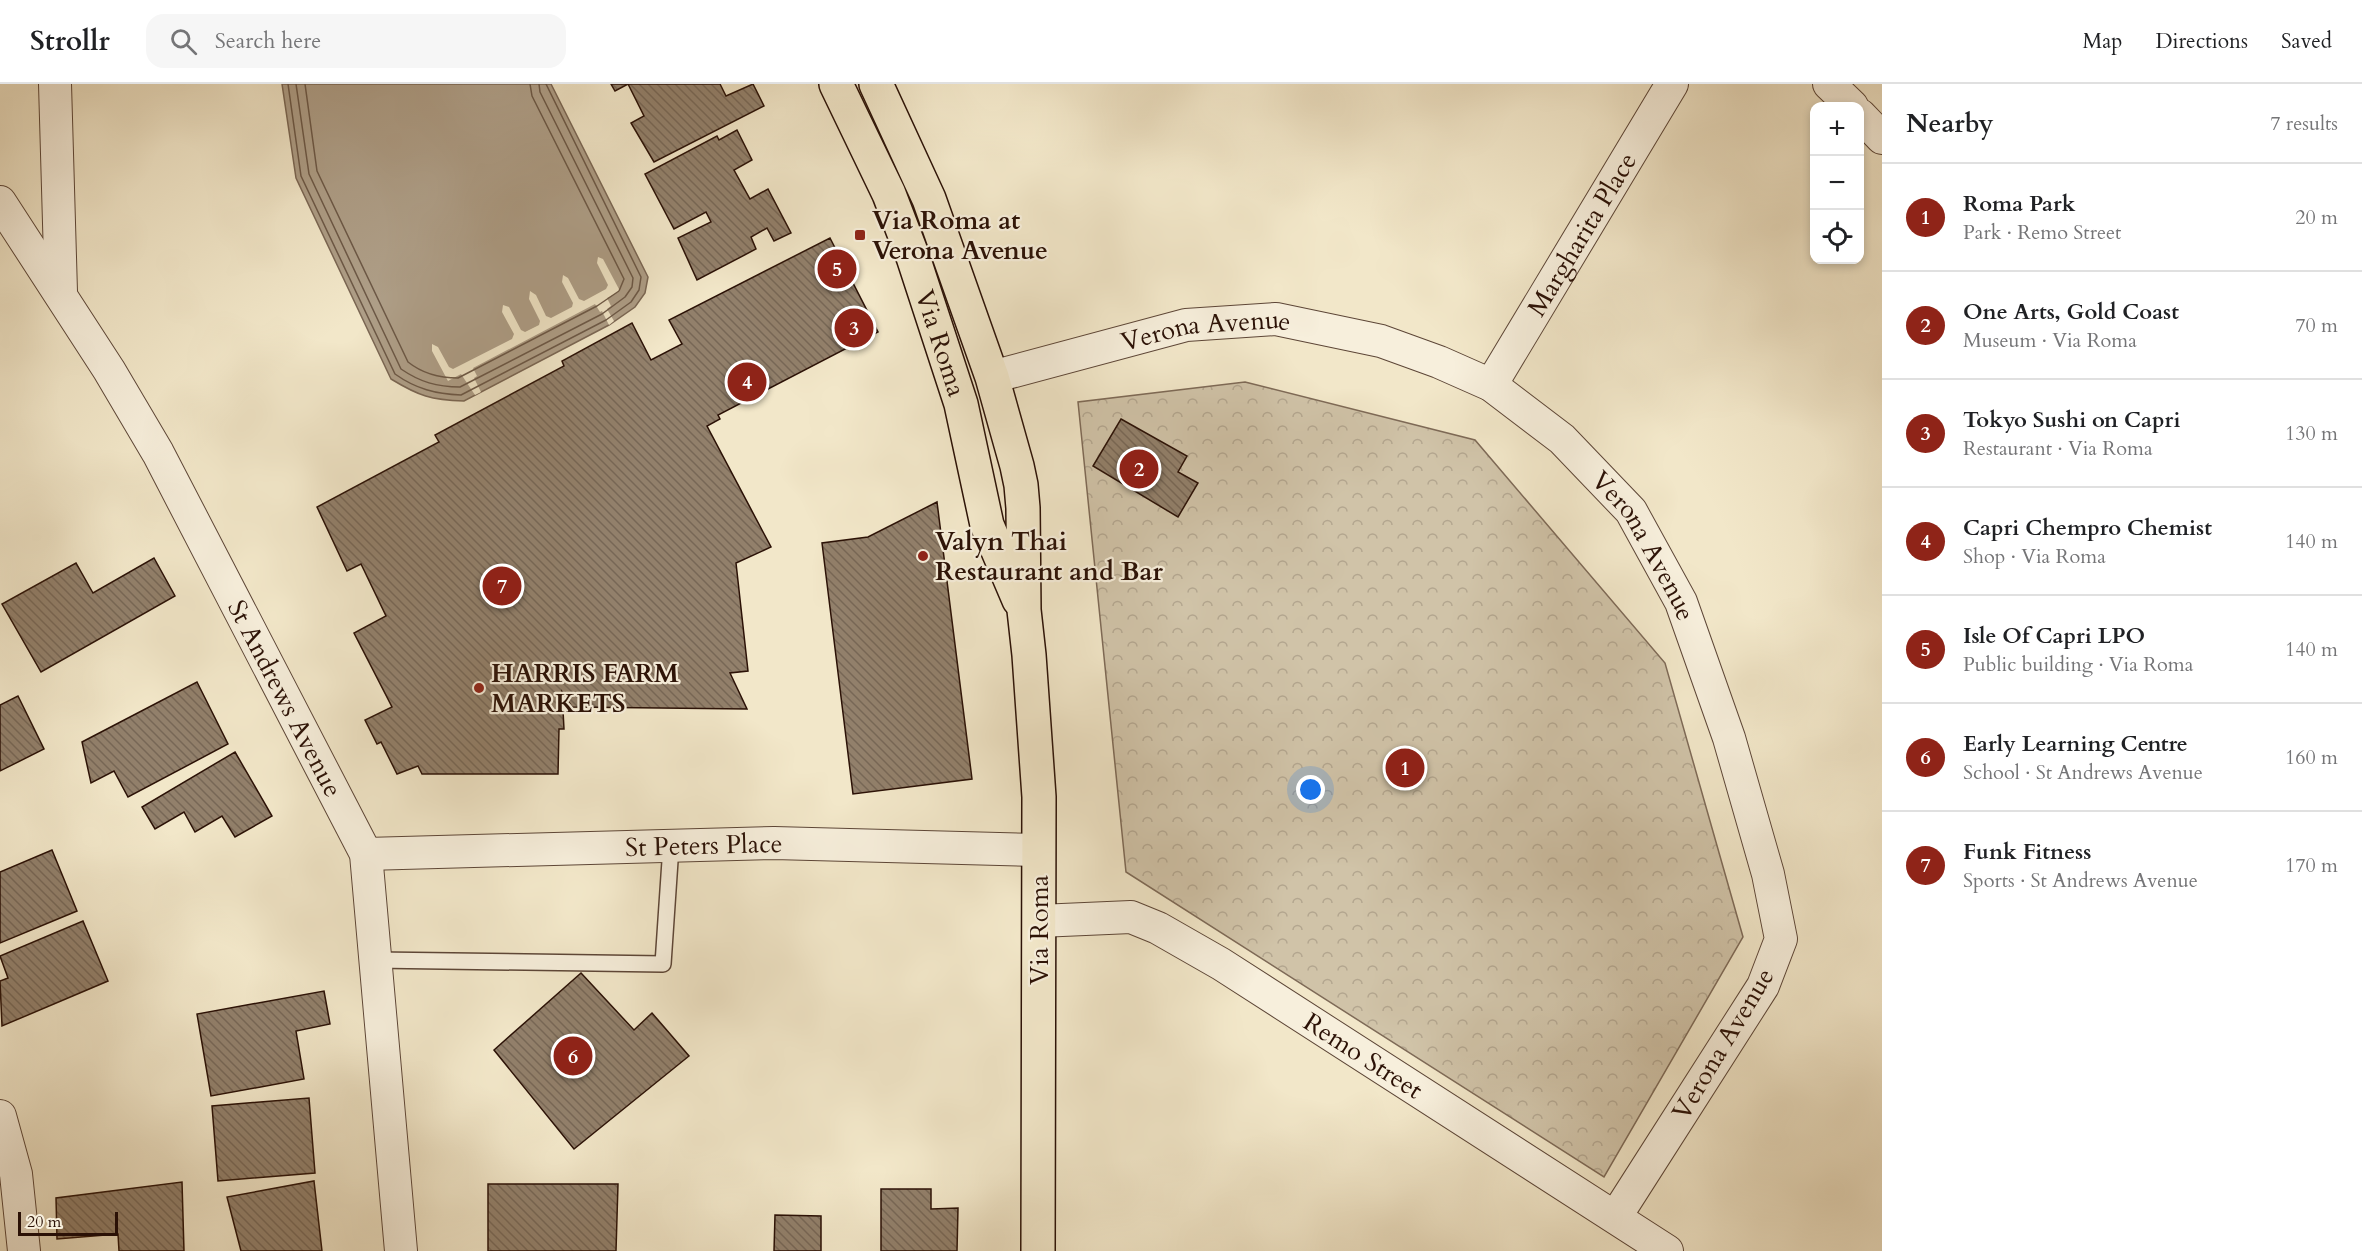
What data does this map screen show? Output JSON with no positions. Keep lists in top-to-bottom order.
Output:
{
  "streets": {
    "main road": ["Via Roma"],
    "street": [
      "Margharita Place",
      "Verona Avenue",
      "St Andrews Avenue",
      "St Peters Place",
      "Remo Street"
    ]
  },
  "crossings": [
    ["Margharita Place", "Verona Avenue"],
    ["Verona Avenue", "Via Roma"],
    ["Verona Avenue", "Remo Street"],
    ["Via Roma", "St Peters Place"],
    ["Via Roma", "Remo Street"],
    ["St Andrews Avenue", "St Peters Place"]
  ],
  "places": {
    "transit": ["Via Roma at Verona Avenue"],
    "other": ["Valyn Thai Restaurant and Bar", "HARRIS FARM MARKETS"]
  },
  "scale_bar": "20 m",
  "page": {
    "header": "Strollr",
    "search": "Search here",
    "nav": ["Map", "Directions", "Saved"],
    "heading": ["Nearby", "7 results"],
    "map_buttons": ["+", "−"],
    "list": [
      {
        "mark": "1",
        "name": "Roma Park",
        "note": "Park · Remo Street",
        "value": "20 m"
      },
      {
        "mark": "2",
        "name": "One Arts, Gold Coast",
        "note": "Museum · Via Roma",
        "value": "70 m"
      },
      {
        "mark": "3",
        "name": "Tokyo Sushi on Capri",
        "note": "Restaurant · Via Roma",
        "value": "130 m"
      },
      {
        "mark": "4",
        "name": "Capri Chempro Chemist",
        "note": "Shop · Via Roma",
        "value": "140 m"
      },
      {
        "mark": "5",
        "name": "Isle Of Capri LPO",
        "note": "Public building · Via Roma",
        "value": "140 m"
      },
      {
        "mark": "6",
        "name": "Early Learning Centre",
        "note": "School · St Andrews Avenue",
        "value": "160 m"
      },
      {
        "mark": "7",
        "name": "Funk Fitness",
        "note": "Sports · St Andrews Avenue",
        "value": "170 m"
      }
    ],
    "pins": [
      "5",
      "3",
      "4",
      "2",
      "7",
      "1",
      "6"
    ],
    "scale": "20 m"
  }
}
